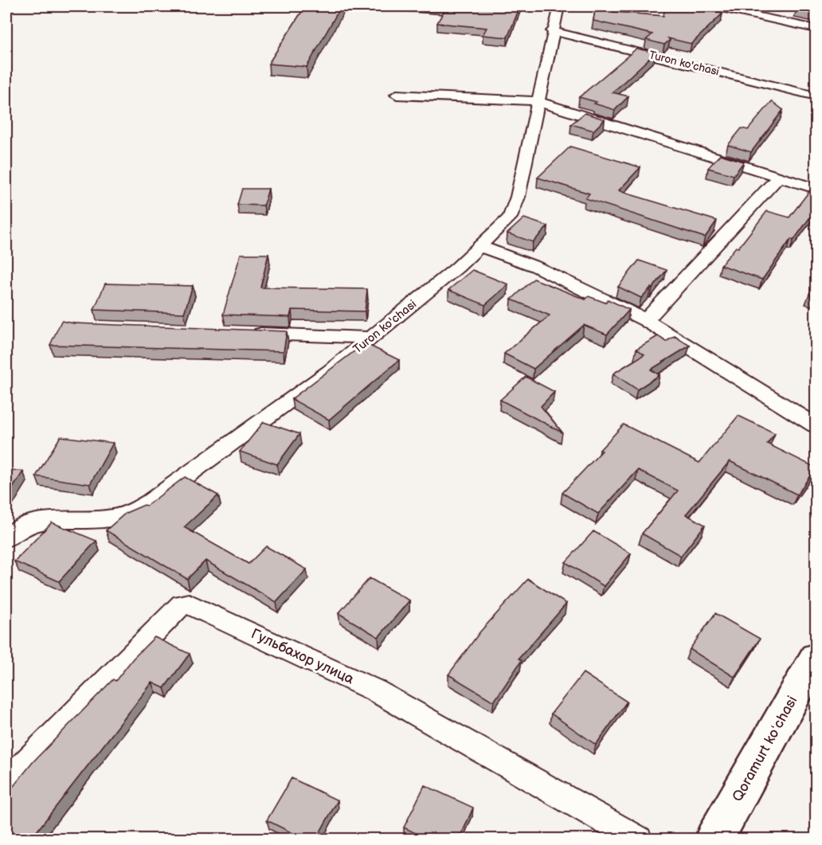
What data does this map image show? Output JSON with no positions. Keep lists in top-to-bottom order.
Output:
{
  "streets": {
    "main road": ["Qoramurt koʻchasi"],
    "street": ["Turon ko'chasi", "Гульбахор улица"]
  }
}
